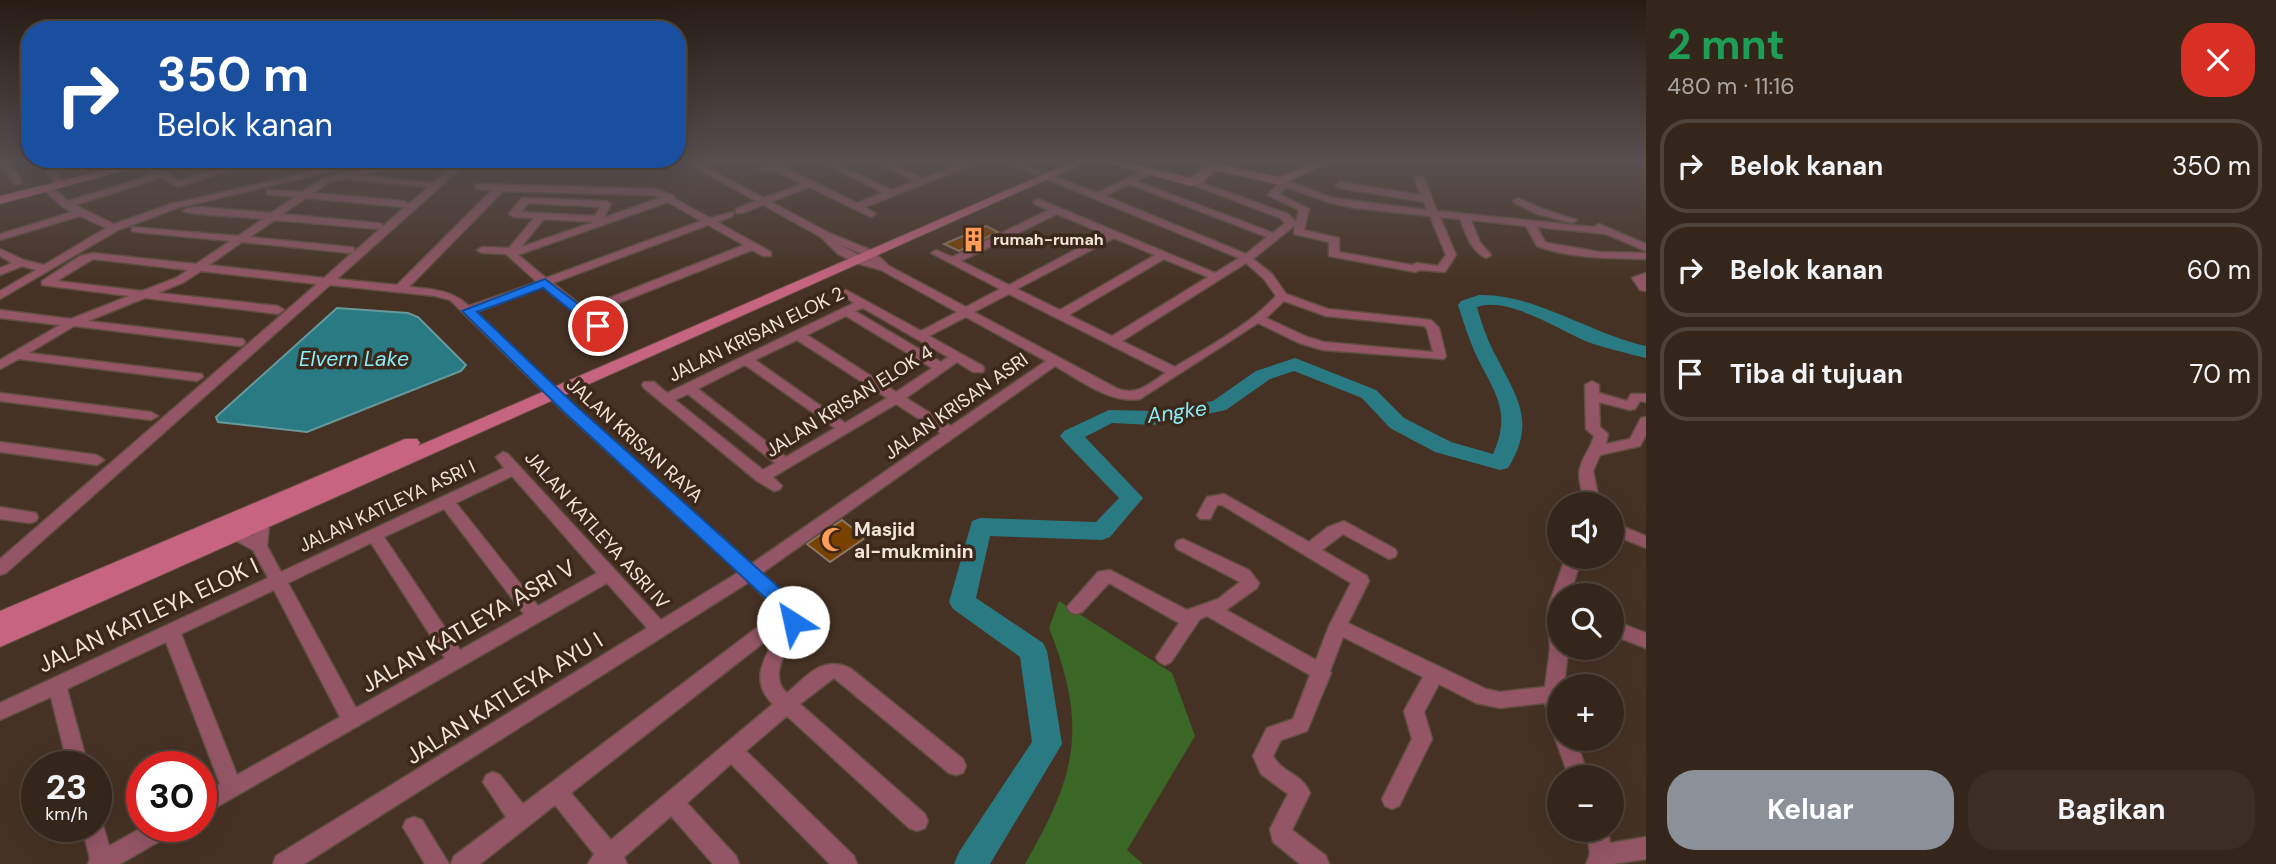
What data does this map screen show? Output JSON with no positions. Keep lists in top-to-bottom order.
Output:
{
  "streets": {
    "street": [
      "JALAN KRISAN ELOK 2",
      "JALAN KRISAN ELOK 4",
      "JALAN KRISAN ASRI",
      "JALAN KRISAN RAYA",
      "JALAN KATLEYA ASRI I",
      "JALAN KATLEYA ASRI IV",
      "JALAN KATLEYA ELOK I",
      "JALAN KATLEYA ASRI V",
      "JALAN KATLEYA AYU I"
    ]
  },
  "crossings": [
    ["JALAN KRISAN ELOK 2", "JALAN KRISAN ELOK 4"],
    ["JALAN KRISAN ASRI", "JALAN KRISAN RAYA"],
    ["JALAN KRISAN ASRI", "JALAN KATLEYA AYU I"],
    ["JALAN KRISAN RAYA", "JALAN KATLEYA AYU I"],
    ["JALAN KATLEYA ASRI I", "JALAN KATLEYA ASRI IV"],
    ["JALAN KATLEYA ASRI I", "JALAN KATLEYA ELOK I"],
    ["JALAN KATLEYA ASRI IV", "JALAN KATLEYA ASRI V"],
    ["JALAN KATLEYA ASRI IV", "JALAN KATLEYA AYU I"]
  ],
  "water": ["Elvern Lake", "Angke"],
  "places": {
    "building": ["rumah-rumah"],
    "mosque": ["Masjid al-mukminin"]
  },
  "page": {
    "heading": ["2 mnt", "480 m · 11:16"],
    "turn": ["350 m", "Belok kanan"],
    "list": [
      {
        "name": "Belok kanan",
        "value": "350 m"
      },
      {
        "name": "Belok kanan",
        "value": "60 m"
      },
      {
        "name": "Tiba di tujuan",
        "value": "70 m"
      }
    ],
    "map_buttons": ["+", "−"],
    "speed": "23 km/h",
    "limit": "30",
    "buttons": ["Keluar", "Bagikan"]
  }
}
